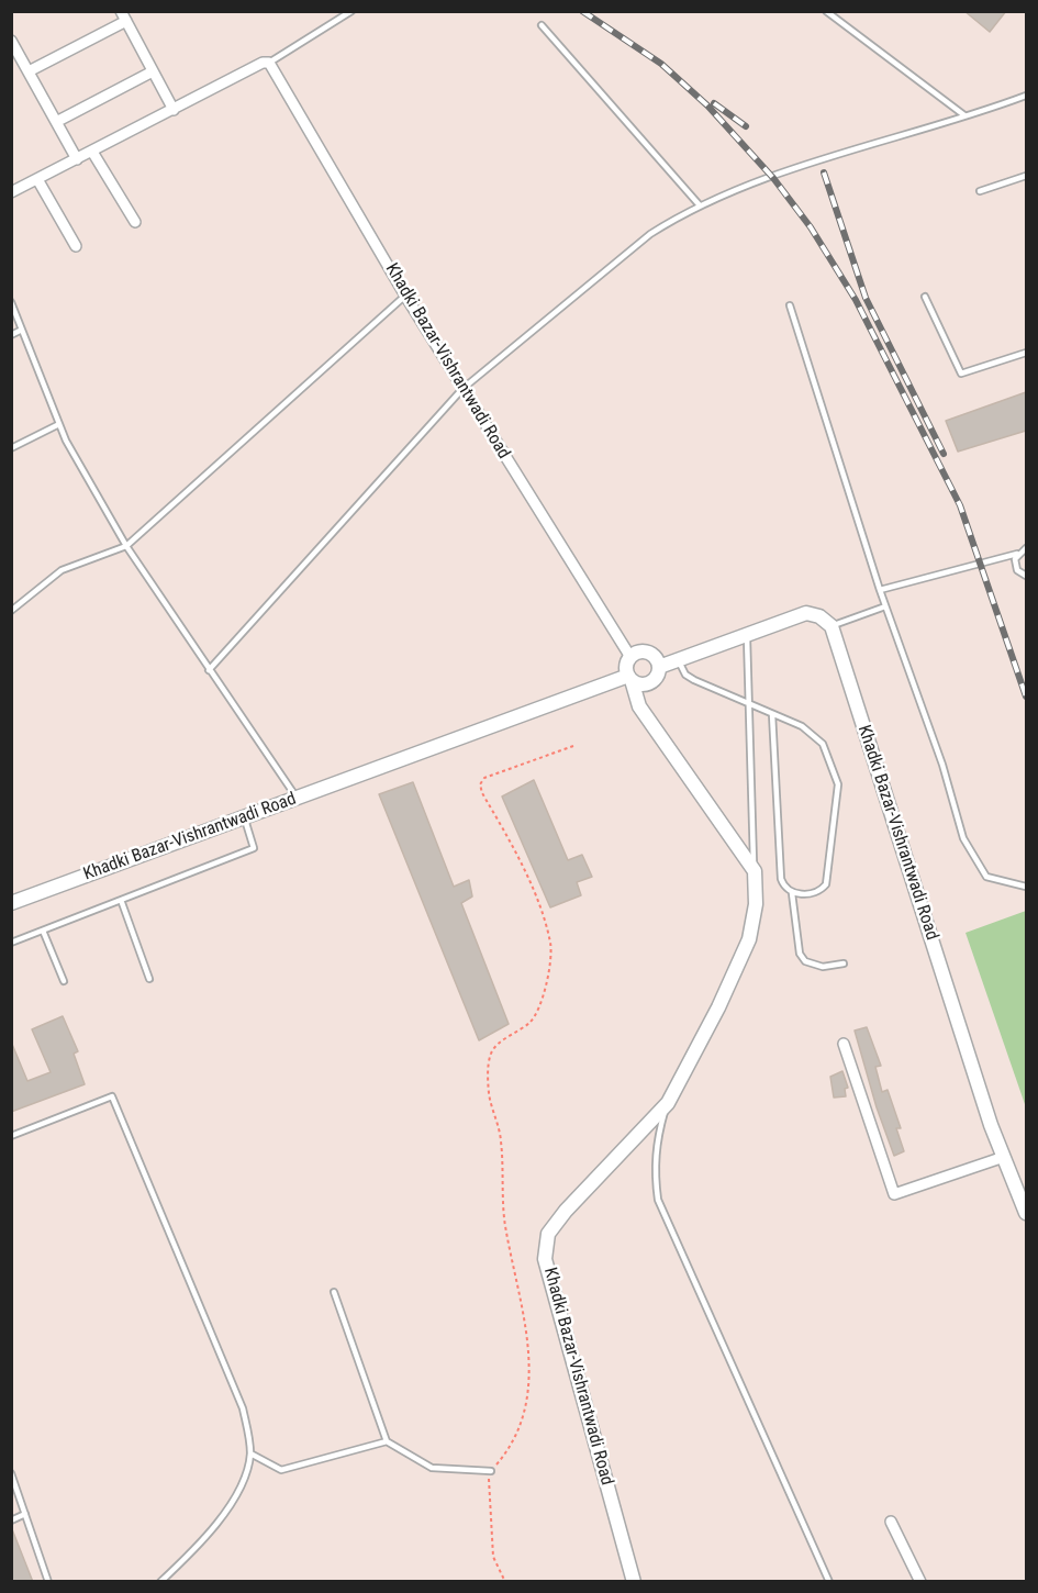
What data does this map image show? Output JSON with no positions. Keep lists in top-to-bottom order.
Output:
{
  "streets": {
    "street": ["Khadki Bazar-Vishrantwadi Road"]
  }
}
